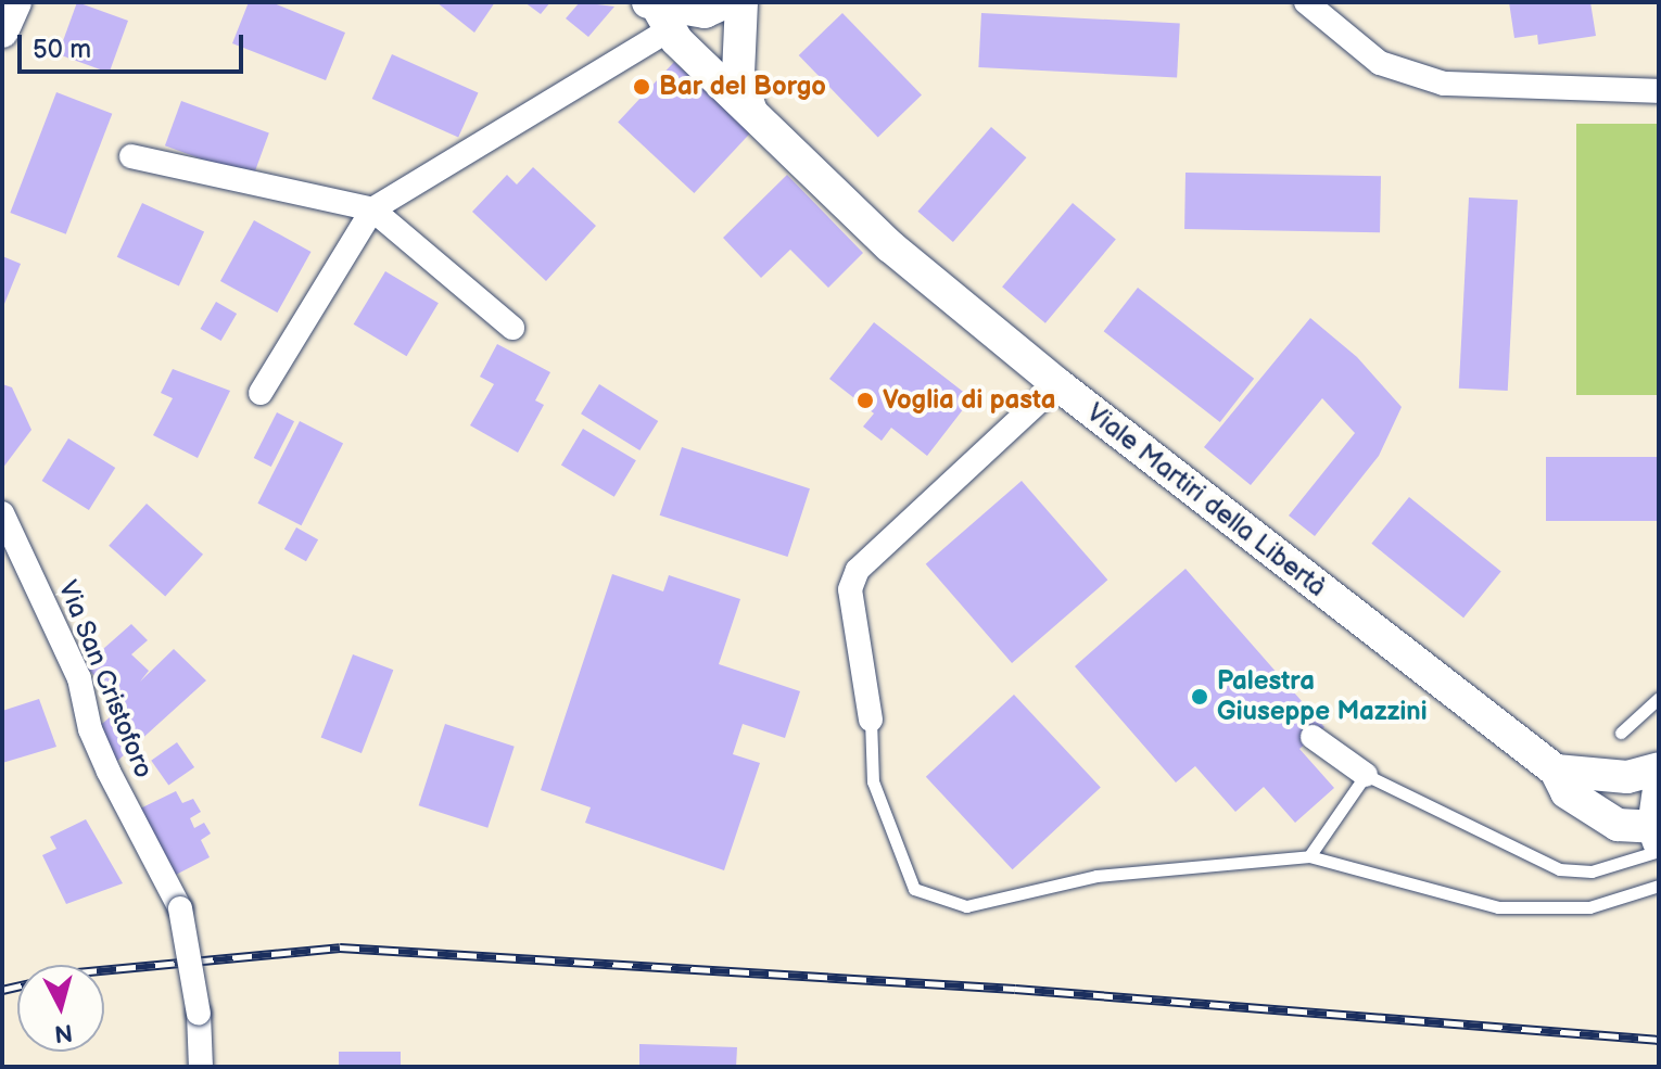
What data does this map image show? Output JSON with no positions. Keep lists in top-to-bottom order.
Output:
{
  "streets": {
    "main road": ["Viale Martiri della Libertà"],
    "street": ["Via San Cristoforo"]
  },
  "places": ["Bar del Borgo", "Voglia di pasta", "Palestra Giuseppe Mazzini"],
  "scale_bar": "50 m",
  "north": "bottom"
}
